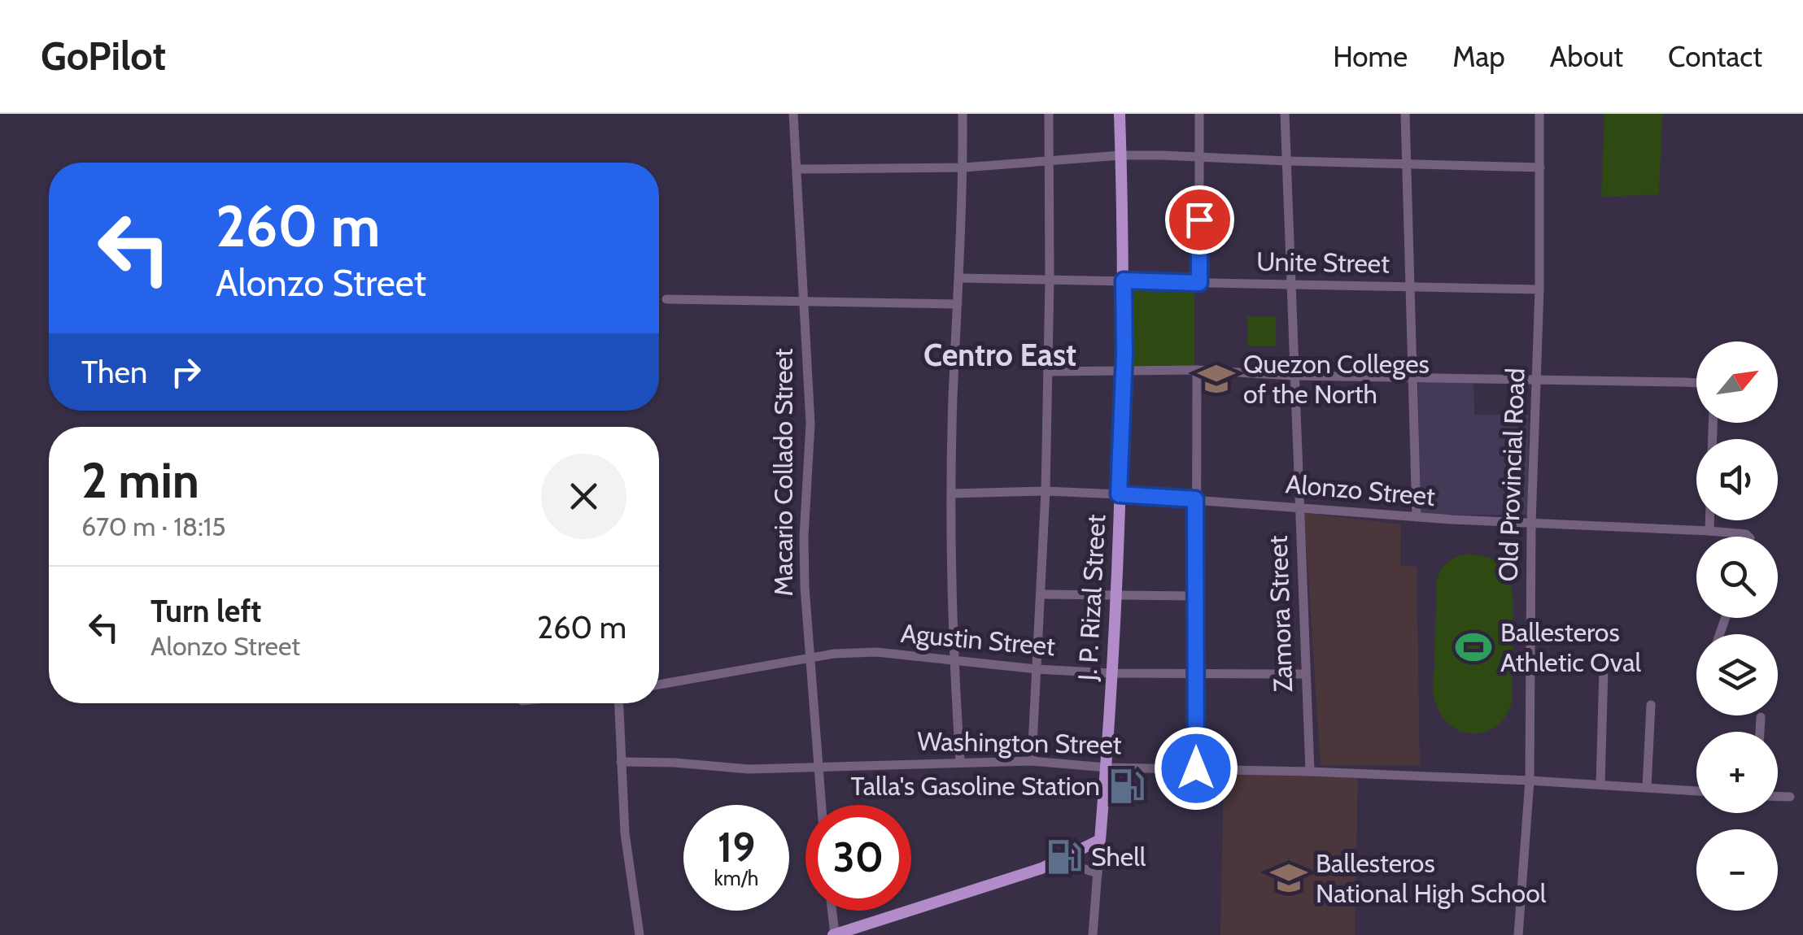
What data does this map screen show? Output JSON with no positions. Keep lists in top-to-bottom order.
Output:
{
  "streets": {
    "main road": ["J. P. Rizal Street"],
    "street": [
      "Unite Street",
      "Macario Collado Street",
      "Old Provincial Road",
      "Alonzo Street",
      "Zamora Street",
      "Agustin Street",
      "Washington Street"
    ]
  },
  "crossings": [
    ["Unite Street", "Old Provincial Road"],
    ["Unite Street", "J. P. Rizal Street"],
    ["Unite Street", "Zamora Street"],
    ["Macario Collado Street", "Agustin Street"],
    ["Macario Collado Street", "Washington Street"],
    ["Old Provincial Road", "Alonzo Street"],
    ["Old Provincial Road", "Washington Street"],
    ["Alonzo Street", "J. P. Rizal Street"],
    ["Alonzo Street", "Zamora Street"],
    ["J. P. Rizal Street", "Agustin Street"],
    ["J. P. Rizal Street", "Washington Street"],
    ["Zamora Street", "Agustin Street"],
    ["Zamora Street", "Washington Street"]
  ],
  "districts": ["Centro East"],
  "places": {
    "school or university": ["Quezon Colleges of the North", "Ballesteros National High School"],
    "sports": ["Ballesteros Athletic Oval"],
    "fuel station": ["Talla's Gasoline Station", "Shell"]
  },
  "north": "top right",
  "page": {
    "header": "GoPilot",
    "nav": [
      "Home",
      "Map",
      "About",
      "Contact"
    ],
    "turn": ["260 m", "Alonzo Street"],
    "then": "Then",
    "map_buttons": ["+", "−"],
    "heading": ["2 min", "670 m · 18:15"],
    "list": [
      {
        "name": "Turn left",
        "note": "Alonzo Street",
        "value": "260 m"
      }
    ],
    "speed": "19 km/h",
    "limit": "30"
  }
}
